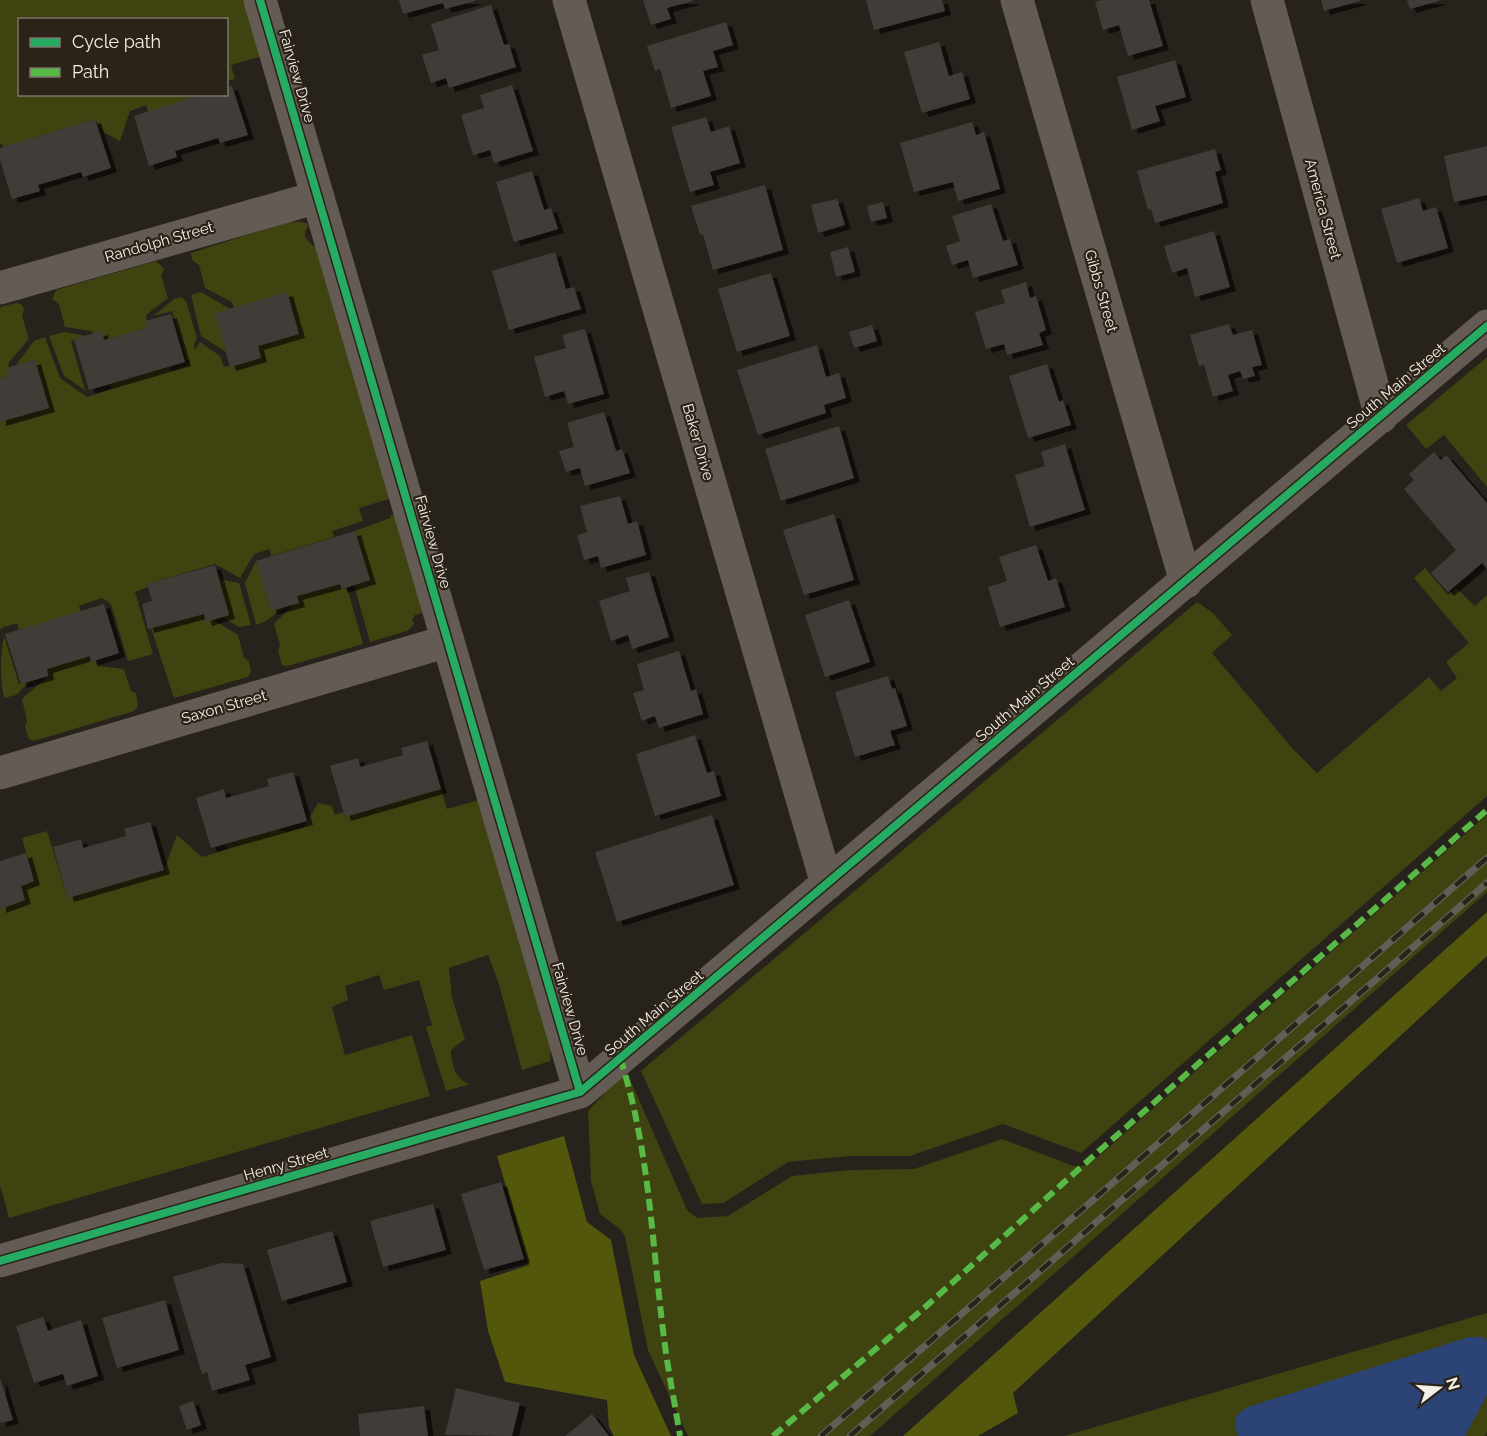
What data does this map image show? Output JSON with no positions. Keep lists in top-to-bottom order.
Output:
{
  "streets": {
    "street": [
      "Fairview Drive",
      "America Street",
      "Randolph Street",
      "Gibbs Street",
      "South Main Street",
      "Baker Drive",
      "Saxon Street",
      "Henry Street"
    ]
  },
  "crossings": [
    ["Fairview Drive", "Randolph Street"],
    ["Fairview Drive", "South Main Street"],
    ["Fairview Drive", "Saxon Street"],
    ["Fairview Drive", "Henry Street"],
    ["America Street", "South Main Street"],
    ["Gibbs Street", "South Main Street"],
    ["South Main Street", "Baker Drive"],
    ["South Main Street", "Henry Street"]
  ],
  "legend": ["Cycle path", "Path"],
  "north": "right"
}
